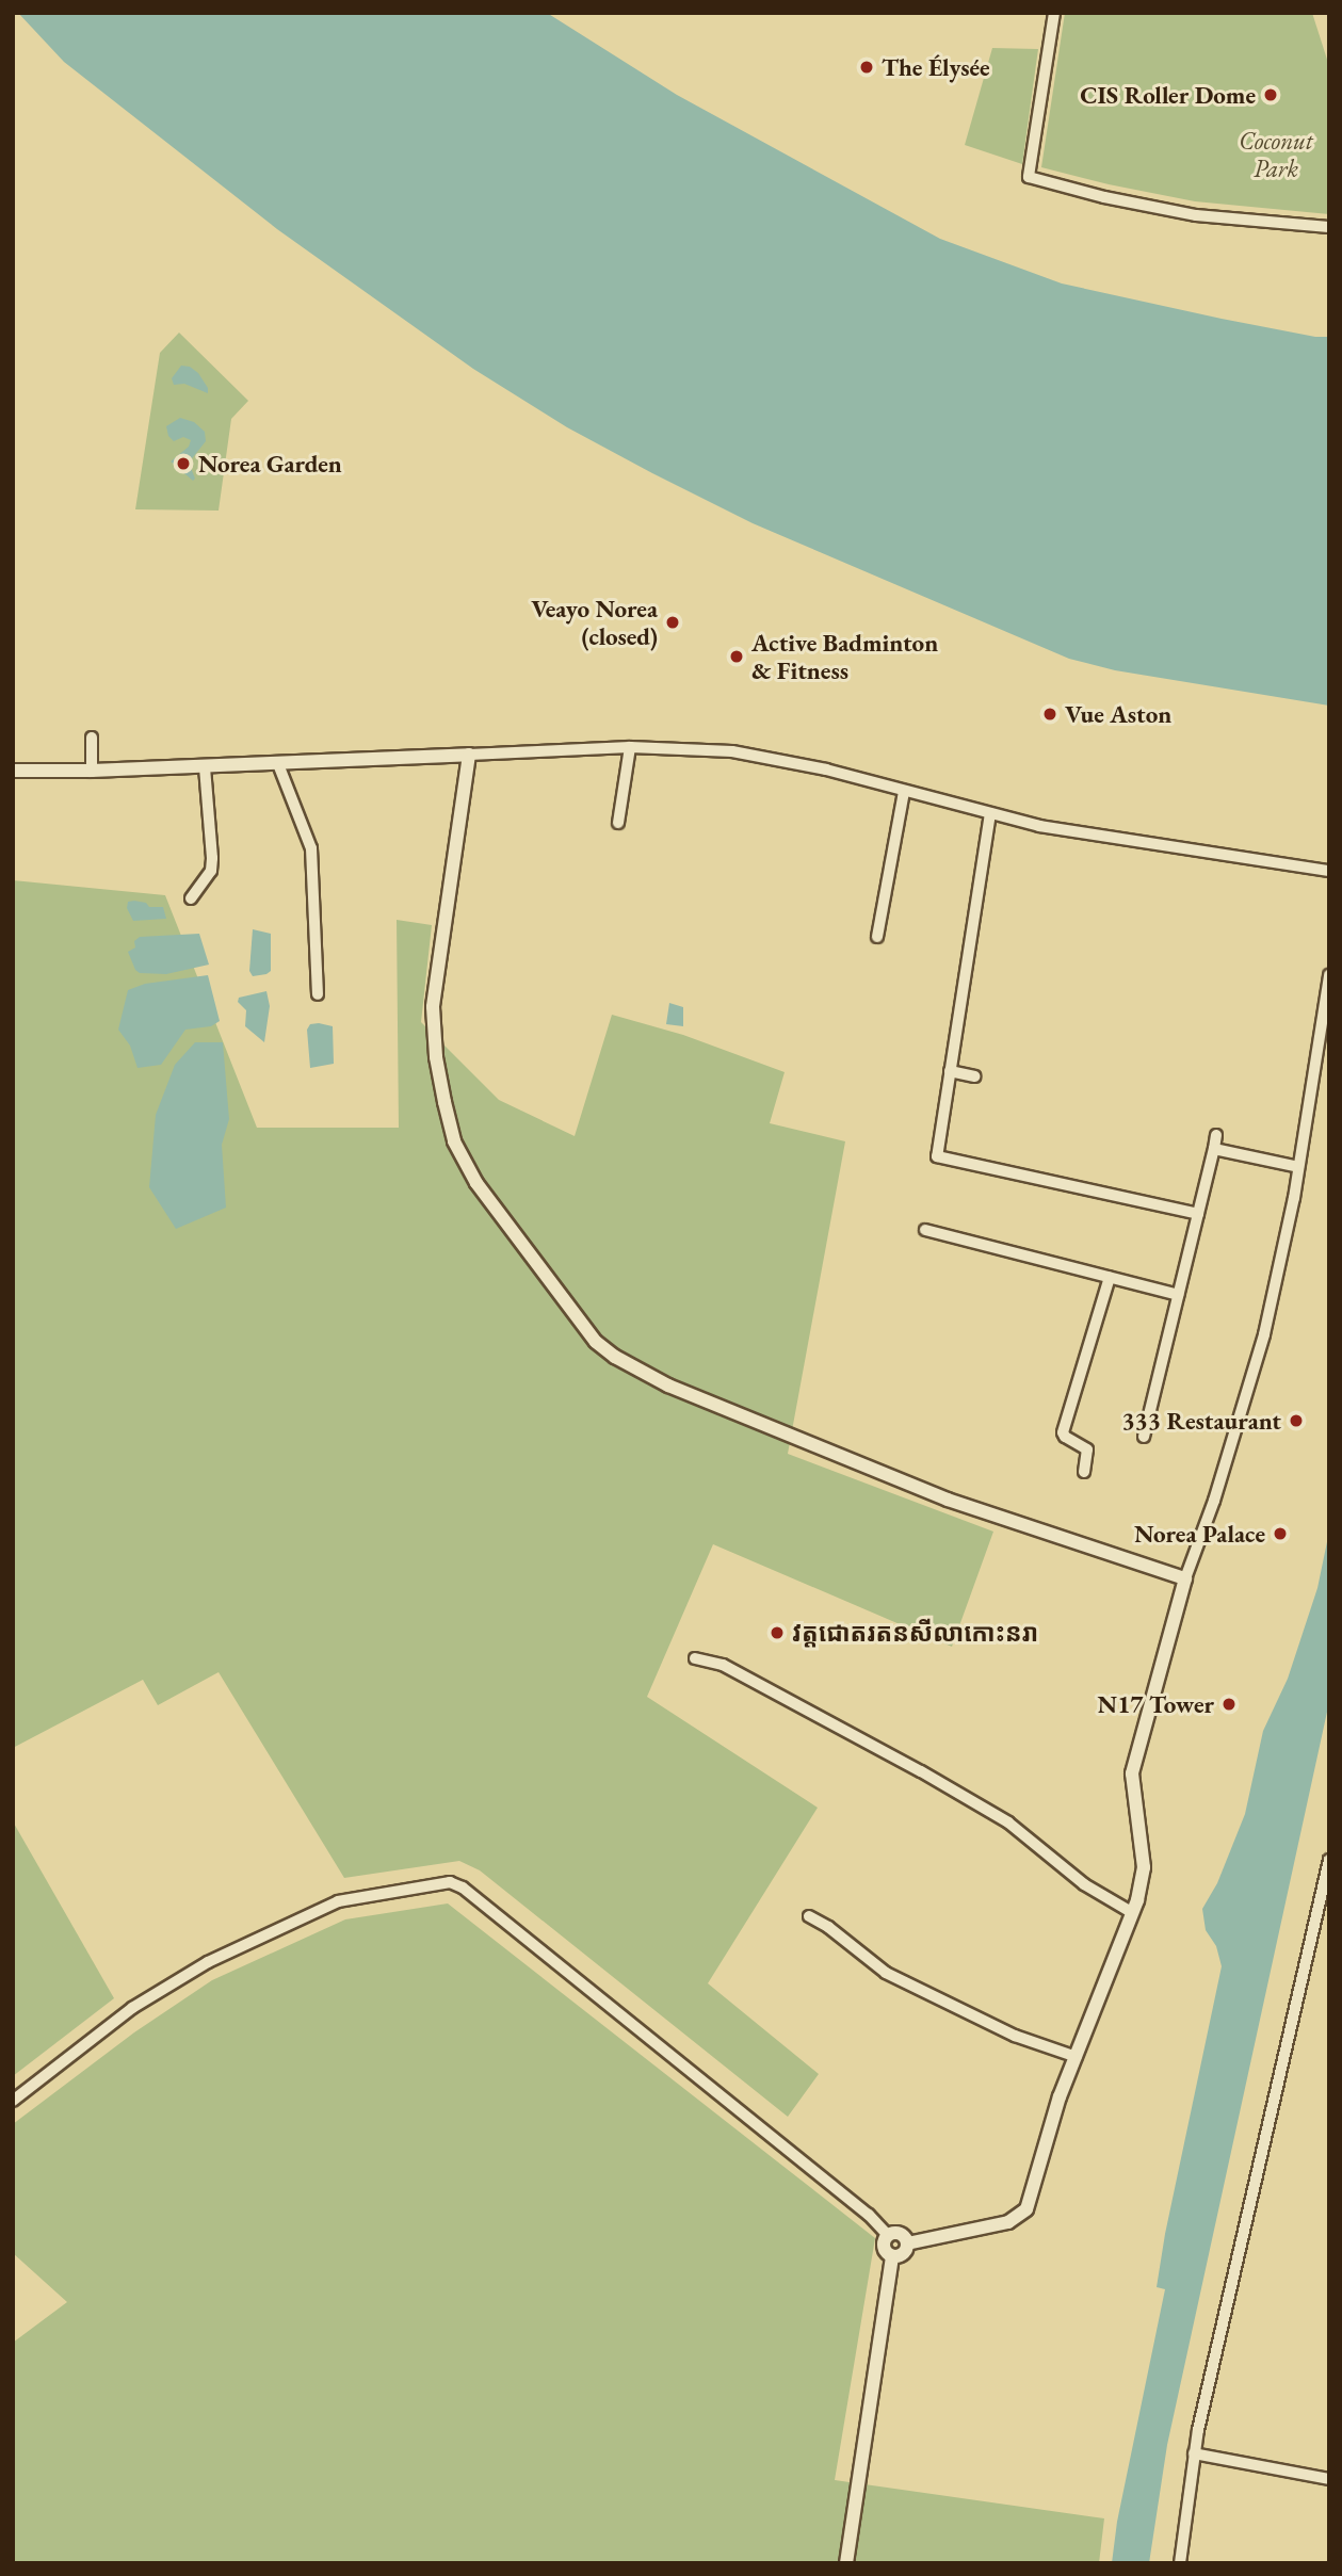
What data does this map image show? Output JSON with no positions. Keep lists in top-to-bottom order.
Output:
{
  "parks": ["Coconut Park"],
  "places": [
    "The Élysée",
    "CIS Roller Dome",
    "Norea Garden",
    "Veayo Norea (closed)",
    "Active Badminton & Fitness",
    "Vue Aston",
    "333 Restaurant",
    "Norea Palace",
    "វត្តជោតរតនសីលាកោះនរា",
    "N17 Tower"
  ]
}
